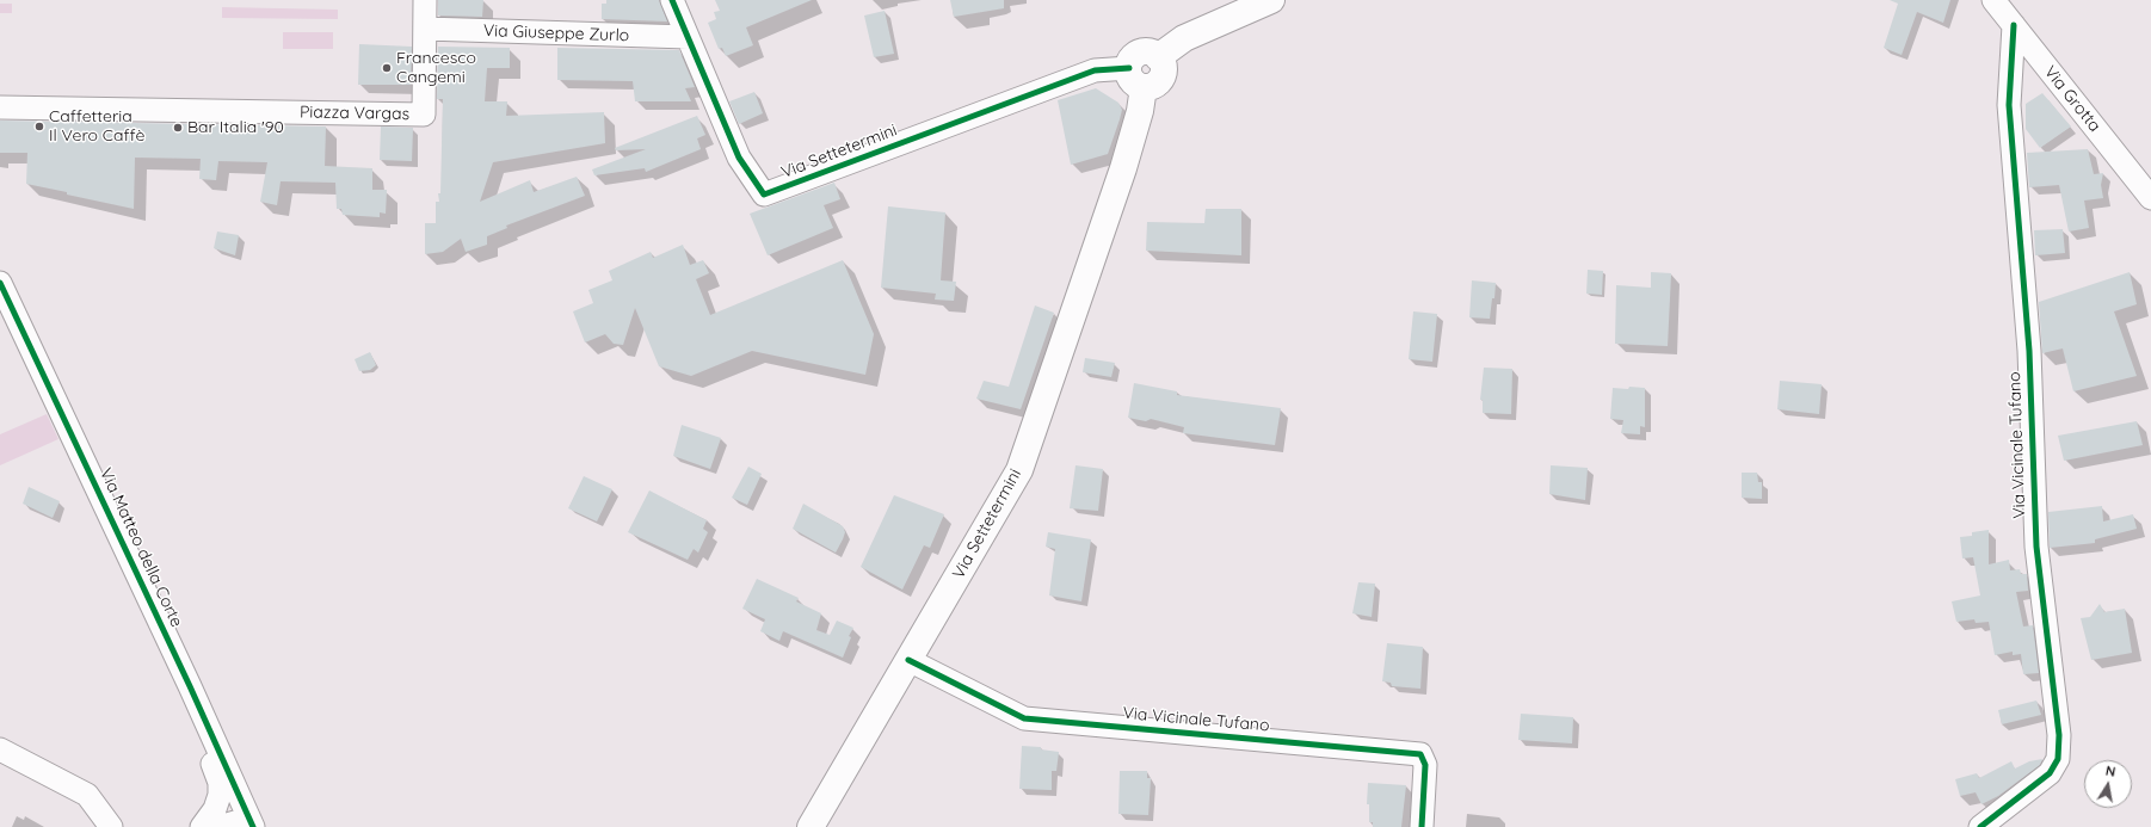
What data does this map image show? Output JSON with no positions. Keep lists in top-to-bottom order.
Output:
{
  "streets": {
    "main road": ["Via Settetermini"],
    "street": [
      "Via Giuseppe Zurlo",
      "Via Grotta",
      "Piazza Vargas",
      "Via Vicinale Tufano",
      "Via Matteo della Corte"
    ]
  },
  "crossings": [
    ["Via Giuseppe Zurlo", "Piazza Vargas"],
    ["Via Giuseppe Zurlo", "Via Settetermini"],
    ["Via Grotta", "Via Vicinale Tufano"],
    ["Via Settetermini", "Via Vicinale Tufano"]
  ],
  "places": ["Francesco Cangemi", "Caffetteria Il Vero Caffè", "Bar Italia '90"],
  "north": "top"
}
